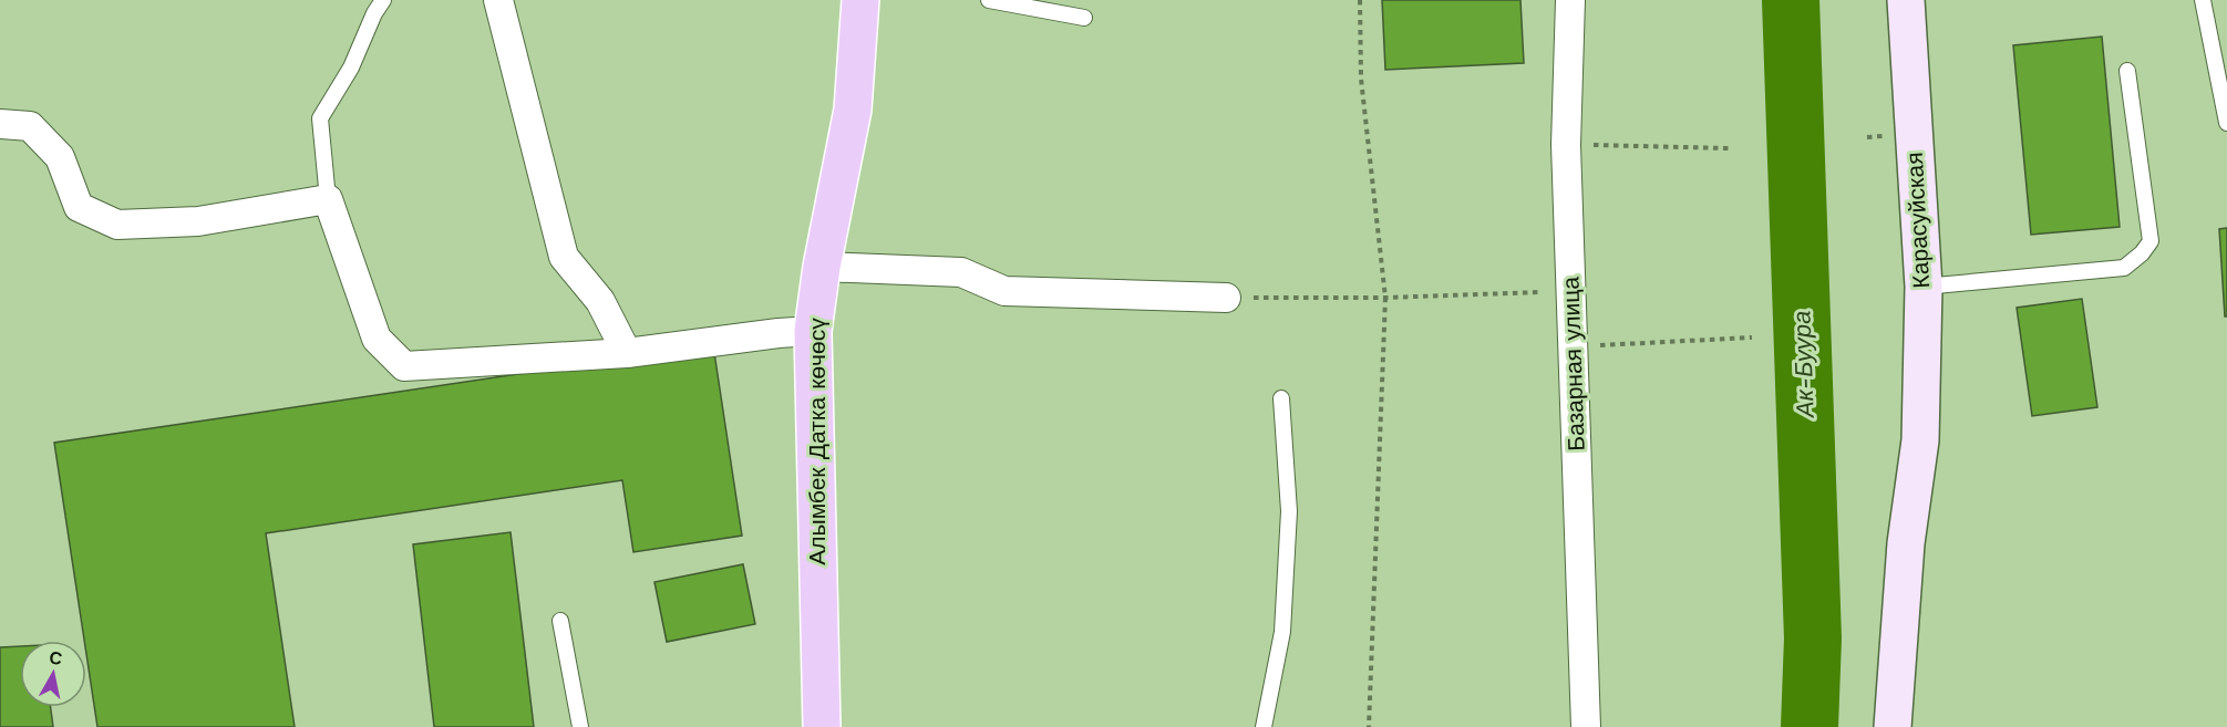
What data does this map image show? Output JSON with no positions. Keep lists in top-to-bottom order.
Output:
{
  "streets": {
    "main road": ["Алымбек Датка көчөсү"],
    "street": ["Карасуйская", "Базарная улица"]
  },
  "water": ["Ак-Буура"],
  "north": "top"
}
